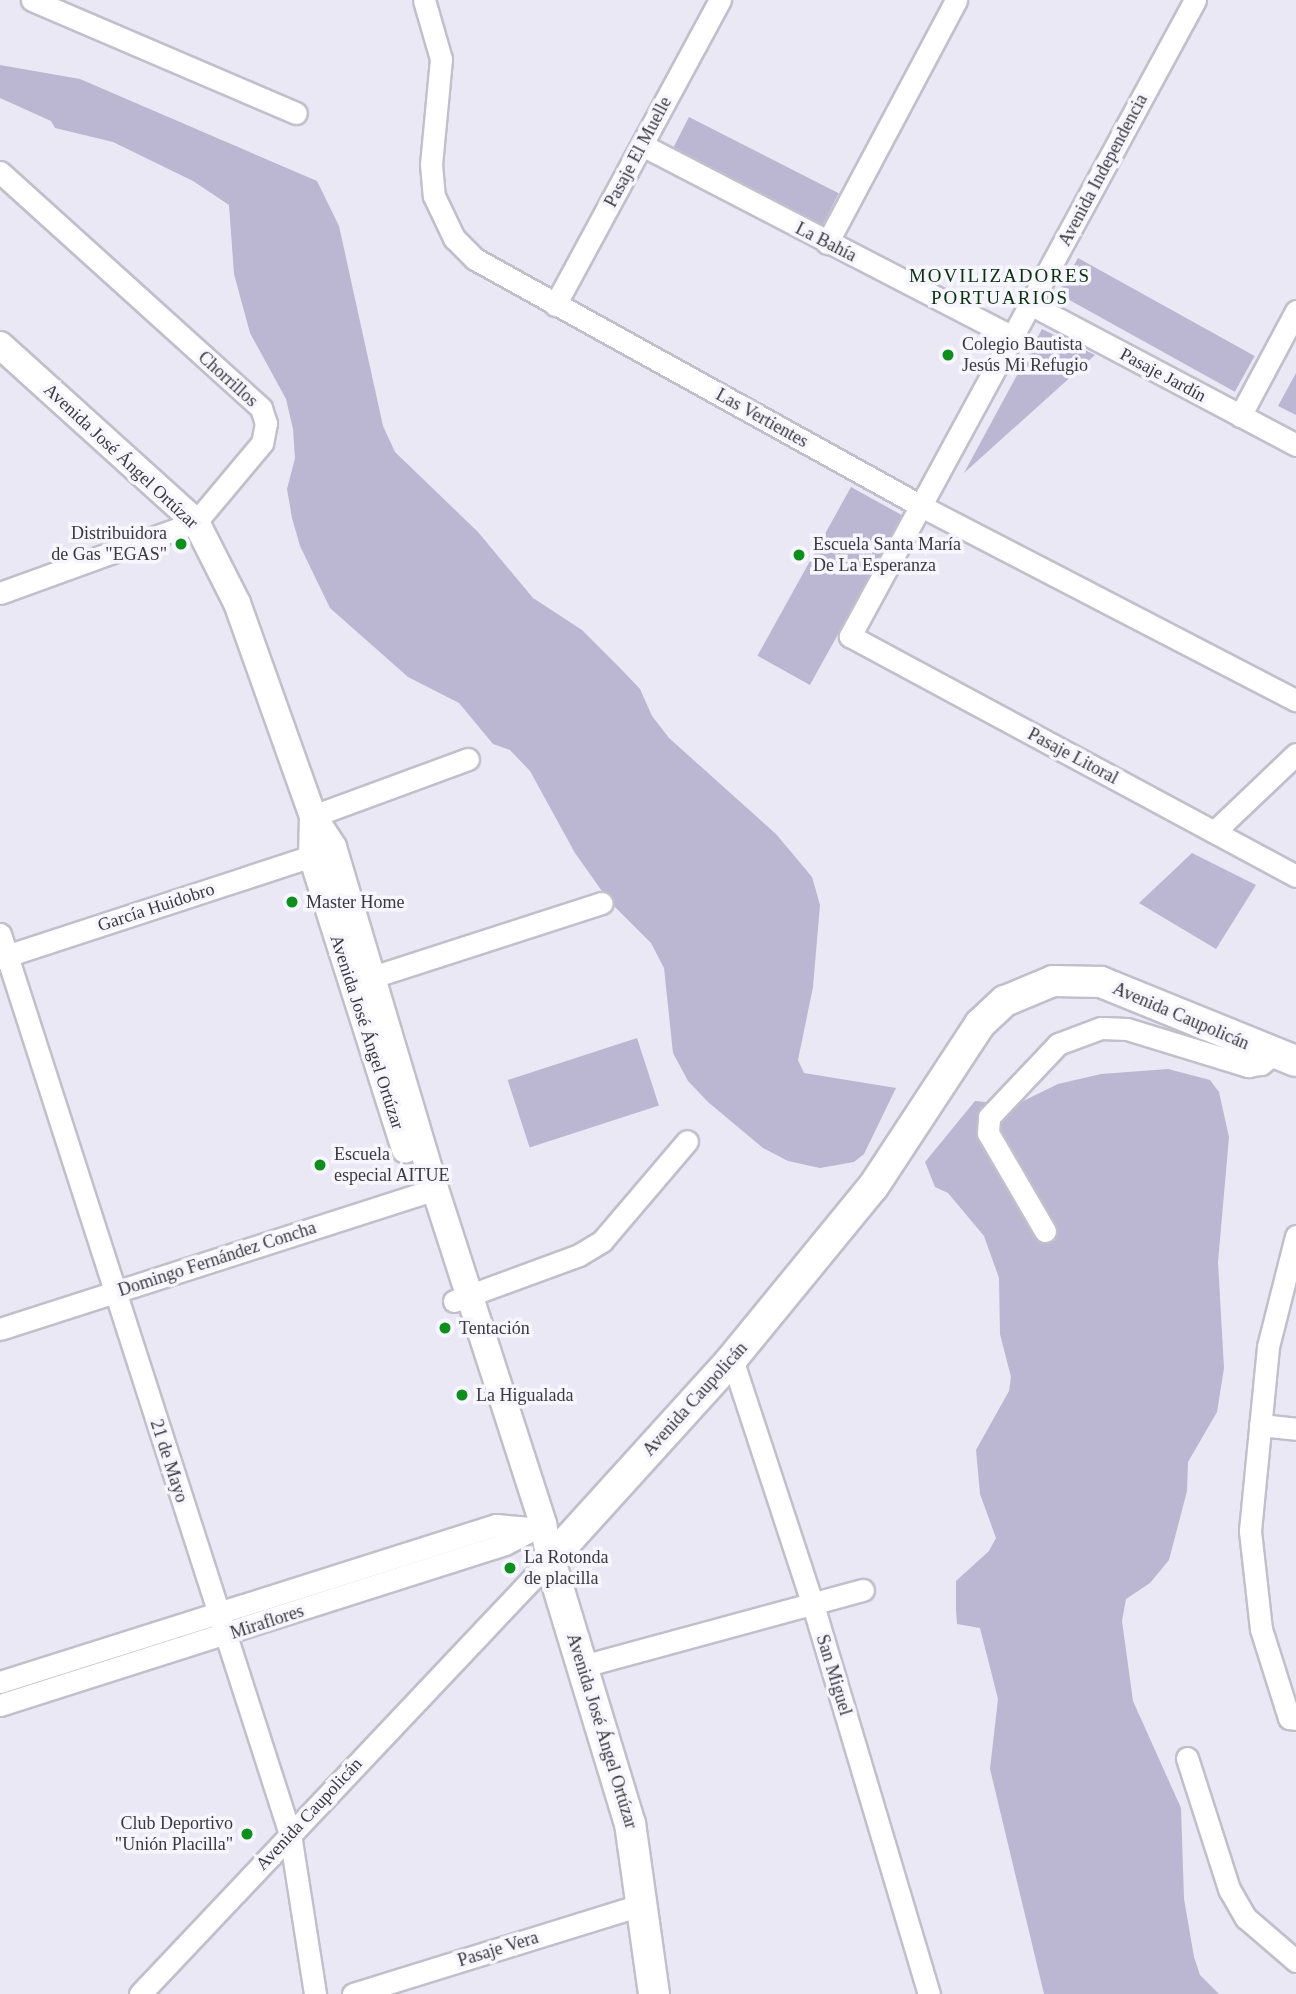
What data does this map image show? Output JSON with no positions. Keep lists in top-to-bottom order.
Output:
{
  "streets": {
    "main road": ["Avenida José Ángel Ortúzar", "Avenida Caupolicán"],
    "street": [
      "Pasaje El Muelle",
      "Avenida Independencia",
      "La Bahía",
      "Pasaje Jardín",
      "Chorrillos",
      "Las Vertientes",
      "Pasaje Litoral",
      "García Huidobro",
      "Domingo Fernández Concha",
      "21 de Mayo",
      "Miraflores",
      "San Miguel",
      "Pasaje Vera"
    ]
  },
  "crossings": [
    ["Pasaje El Muelle", "La Bahía"],
    ["Pasaje El Muelle", "Las Vertientes"],
    ["Avenida Independencia", "La Bahía"],
    ["Avenida Independencia", "Pasaje Jardín"],
    ["Avenida Independencia", "Las Vertientes"],
    ["Avenida Independencia", "Pasaje Litoral"],
    ["Chorrillos", "Avenida José Ángel Ortúzar"],
    ["Avenida José Ángel Ortúzar", "García Huidobro"],
    ["Avenida José Ángel Ortúzar", "Avenida Caupolicán"],
    ["Avenida José Ángel Ortúzar", "Domingo Fernández Concha"],
    ["Avenida José Ángel Ortúzar", "Miraflores"],
    ["Avenida José Ángel Ortúzar", "Pasaje Vera"],
    ["García Huidobro", "21 de Mayo"],
    ["Avenida Caupolicán", "21 de Mayo"],
    ["Avenida Caupolicán", "San Miguel"],
    ["Domingo Fernández Concha", "21 de Mayo"],
    ["21 de Mayo", "Miraflores"]
  ],
  "districts": ["MOVILIZADORES PORTUARIOS"],
  "places": [
    "Colegio Bautista Jesús Mi Refugio",
    "Distribuidora de Gas \"EGAS\"",
    "Escuela Santa María De La Esperanza",
    "Master Home",
    "Escuela especial AITUE",
    "Tentación",
    "La Higualada",
    "La Rotonda de placilla",
    "Club Deportivo \"Unión Placilla\""
  ]
}
